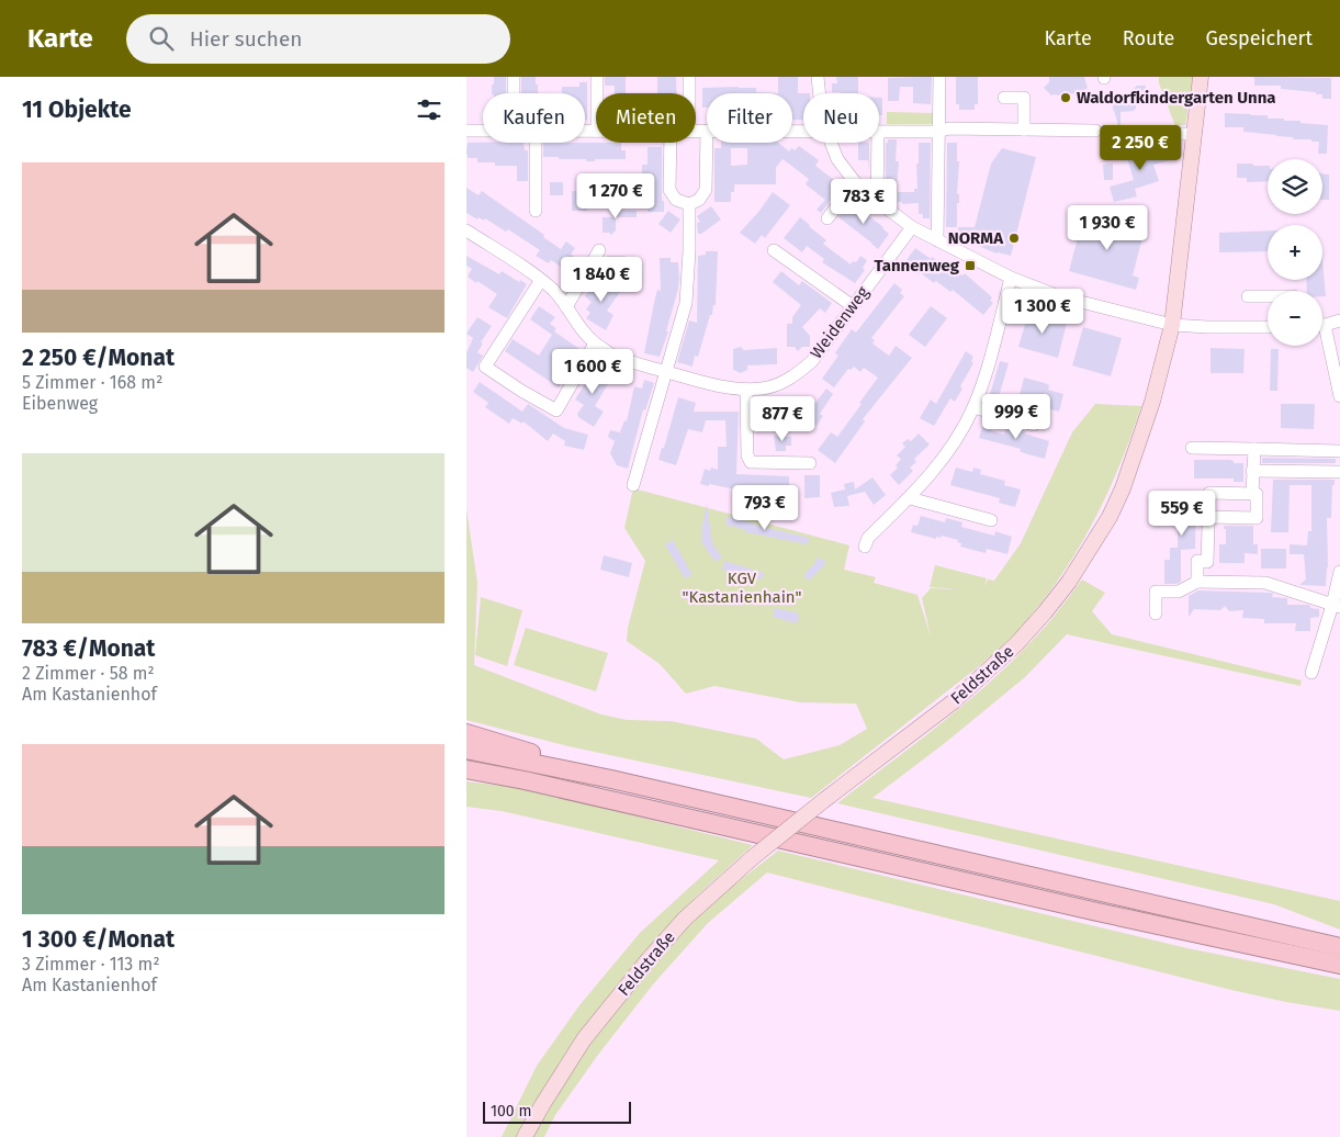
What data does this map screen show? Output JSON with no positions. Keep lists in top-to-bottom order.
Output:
{
  "streets": {
    "main road": ["Feldstraße"],
    "street": ["Weidenweg"]
  },
  "parks": ["KGV \"Kastanienhain\""],
  "places": {
    "other": ["Waldorfkindergarten Unna", "NORMA"],
    "transit": ["Tannenweg"]
  },
  "scale_bar": "100 m",
  "page": {
    "header": "Karte",
    "search": "Hier suchen",
    "nav": ["Karte", "Route", "Gespeichert"],
    "heading": "11 Objekte",
    "chip": [
      "Kaufen",
      "Mieten",
      "Filter",
      "Neu"
    ],
    "price": [
      "2 250 €",
      "1 270 €",
      "783 €",
      "1 930 €",
      "1 840 €",
      "1 300 €",
      "1 600 €",
      "999 €",
      "877 €",
      "793 €",
      "559 €"
    ],
    "list": [
      {
        "name": "2 250 €/Monat",
        "note": "5 Zimmer · 168 m² · Eibenweg"
      },
      {
        "name": "783 €/Monat",
        "note": "2 Zimmer · 58 m² · Am Kastanienhof"
      },
      {
        "name": "1 300 €/Monat",
        "note": "3 Zimmer · 113 m² · Am Kastanienhof"
      }
    ],
    "map_buttons": ["+", "−"],
    "scale": "100 m"
  }
}
